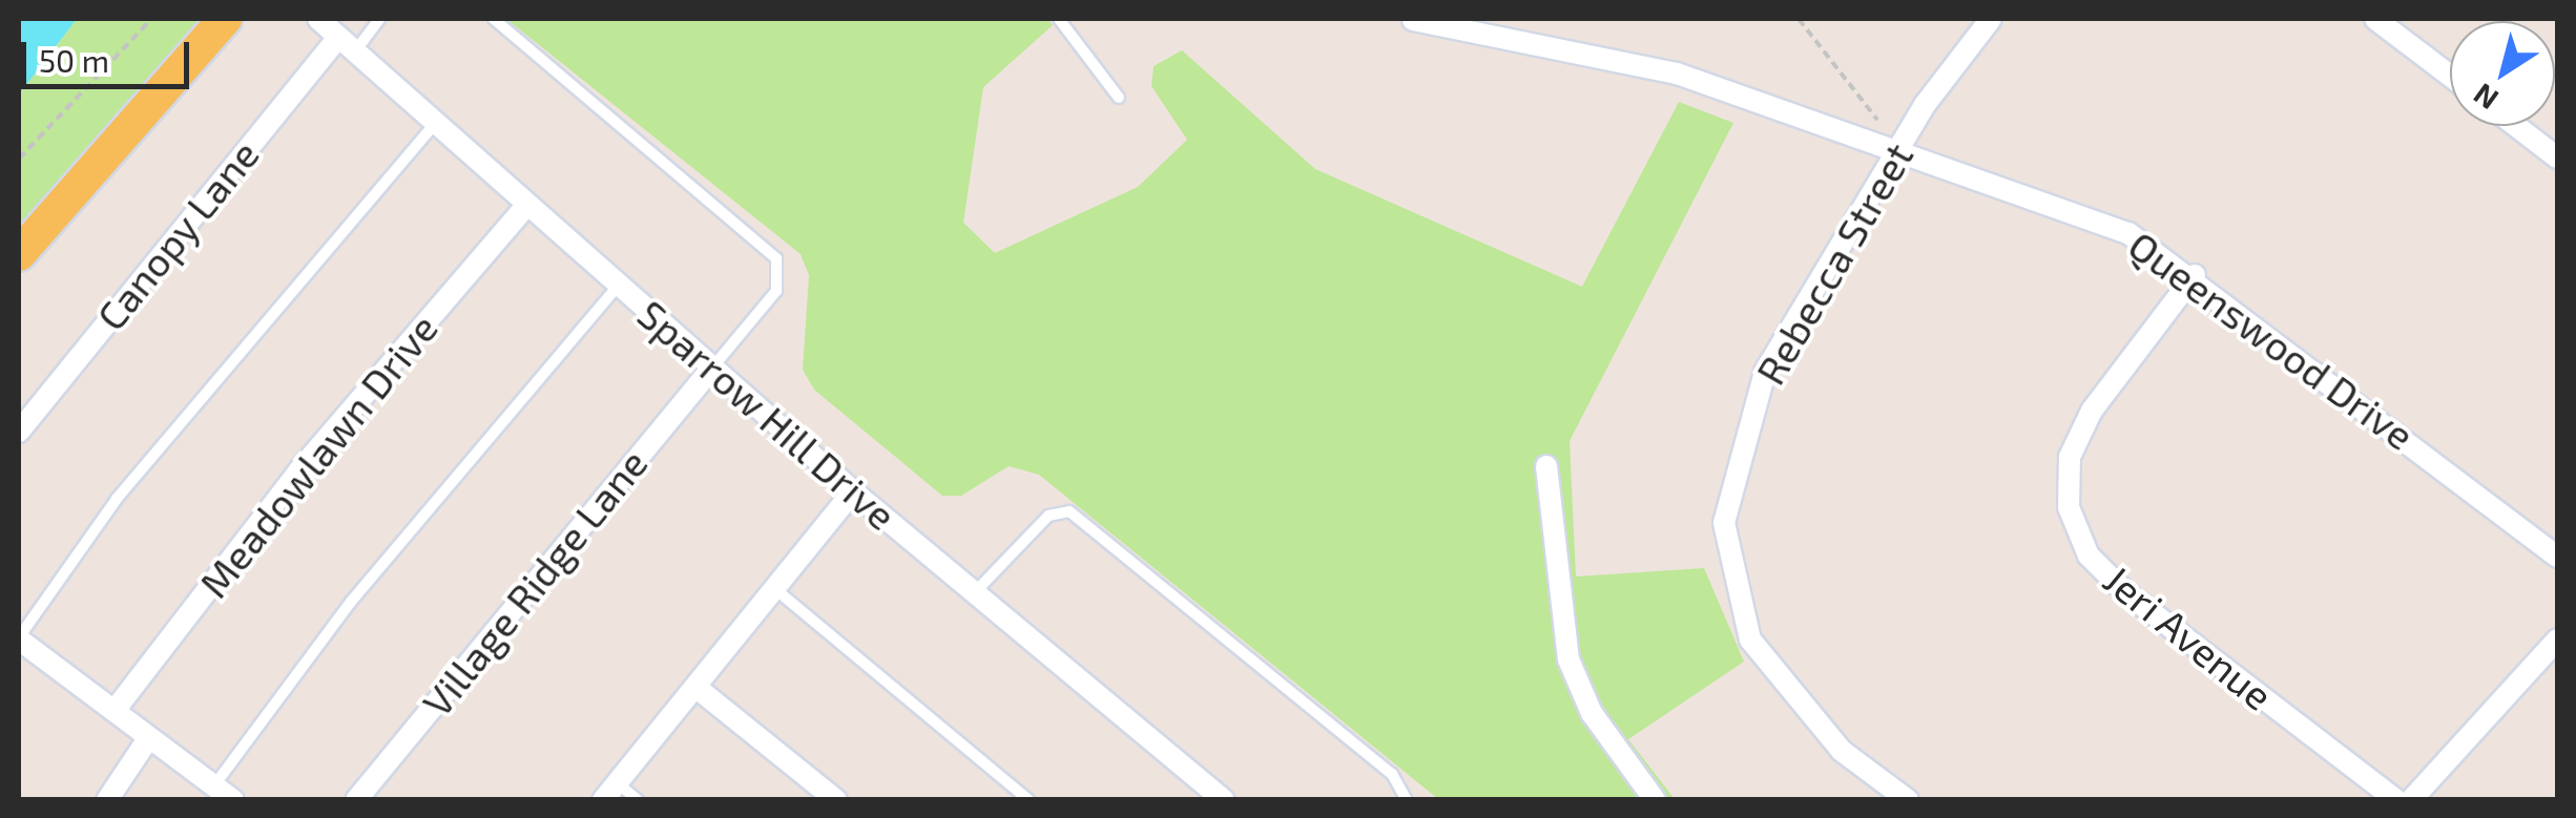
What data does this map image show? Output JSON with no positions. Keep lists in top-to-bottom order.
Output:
{
  "streets": {
    "street": [
      "Canopy Lane",
      "Rebecca Street",
      "Queenswood Drive",
      "Sparrow Hill Drive",
      "Meadowlawn Drive",
      "Village Ridge Lane",
      "Jeri Avenue"
    ]
  },
  "crossings": [
    ["Canopy Lane", "Sparrow Hill Drive"],
    ["Rebecca Street", "Queenswood Drive"],
    ["Queenswood Drive", "Jeri Avenue"],
    ["Sparrow Hill Drive", "Meadowlawn Drive"],
    ["Sparrow Hill Drive", "Village Ridge Lane"]
  ],
  "scale_bar": "50 m",
  "north": "bottom left"
}
